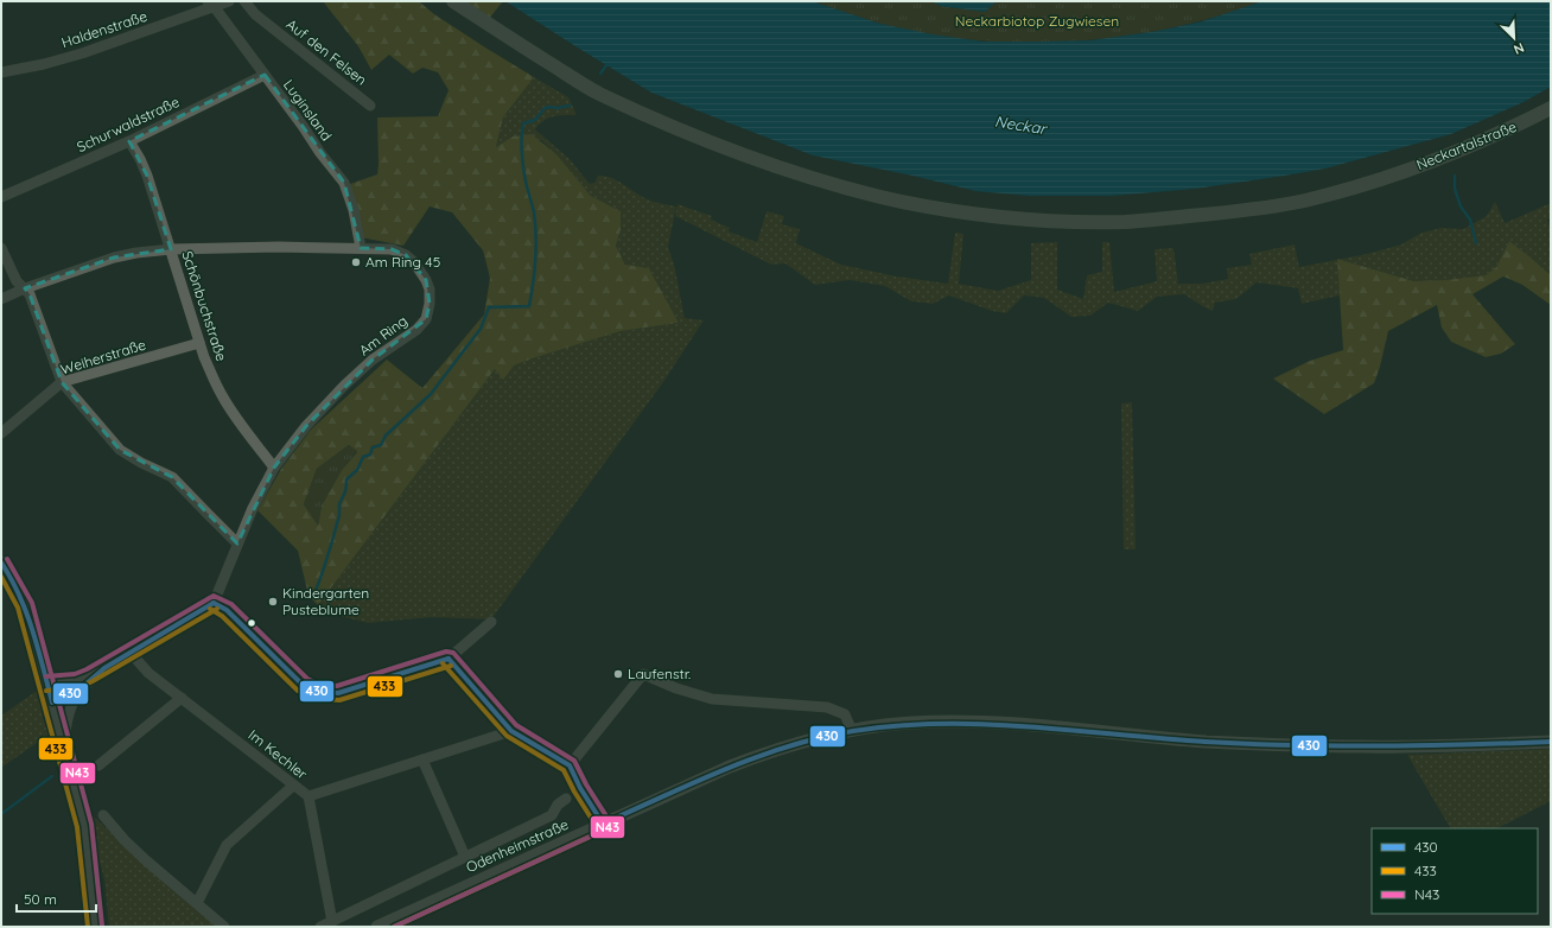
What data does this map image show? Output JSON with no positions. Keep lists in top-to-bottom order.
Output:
{
  "streets": {
    "main road": ["Neckartalstraße"],
    "street": [
      "Haldenstraße",
      "Auf den Felsen",
      "Luginsland",
      "Schurwaldstraße",
      "Schönbuchstraße",
      "Am Ring",
      "Weiherstraße",
      "Im Kechler",
      "Odenheimstraße"
    ]
  },
  "crossings": [
    ["Haldenstraße", "Luginsland"],
    ["Luginsland", "Schurwaldstraße"],
    ["Luginsland", "Am Ring"],
    ["Schurwaldstraße", "Schönbuchstraße"],
    ["Schönbuchstraße", "Am Ring"],
    ["Schönbuchstraße", "Weiherstraße"]
  ],
  "water": ["Neckar"],
  "parks": ["Neckarbiotop Zugwiesen"],
  "places": ["Am Ring 45", "Kindergarten Pusteblume", "Laufenstr."],
  "lines": ["transit line N43", "transit line 430", "transit line 433"],
  "legend": ["430", "433", "N43"],
  "scale_bar": "50 m",
  "north": "bottom right"
}
